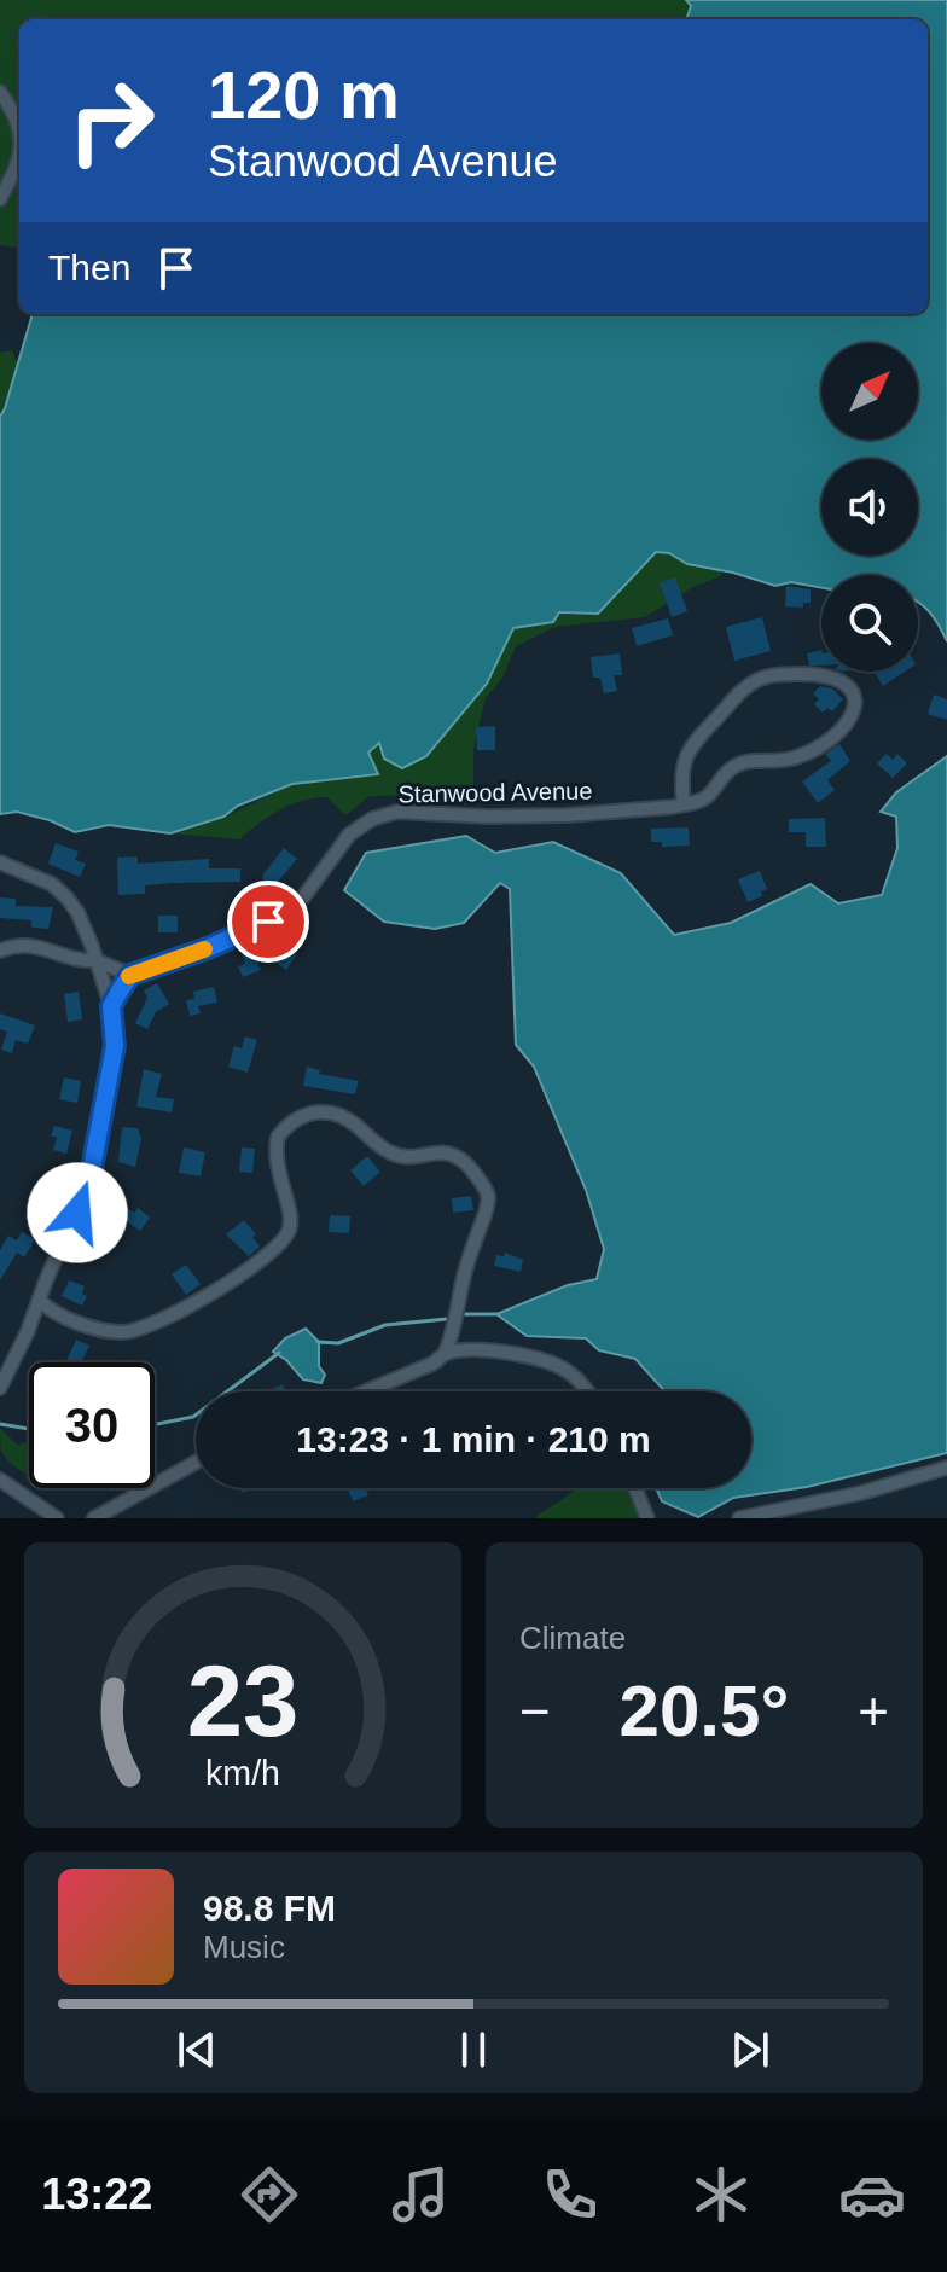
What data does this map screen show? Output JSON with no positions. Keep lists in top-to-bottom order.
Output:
{
  "streets": {
    "street": ["Stanwood Avenue"]
  },
  "north": "top right",
  "page": {
    "turn": ["120 m", "Stanwood Avenue"],
    "then": "Then",
    "limit": "30",
    "trip": "13:23 · 1 min · 210 m",
    "tile": "Climate",
    "heat": ["−", "20.5°", "+"],
    "song": ["98.8 FM", "Music"],
    "tabs": "13:22",
    "gauge": ["23", "km/h"]
  }
}
